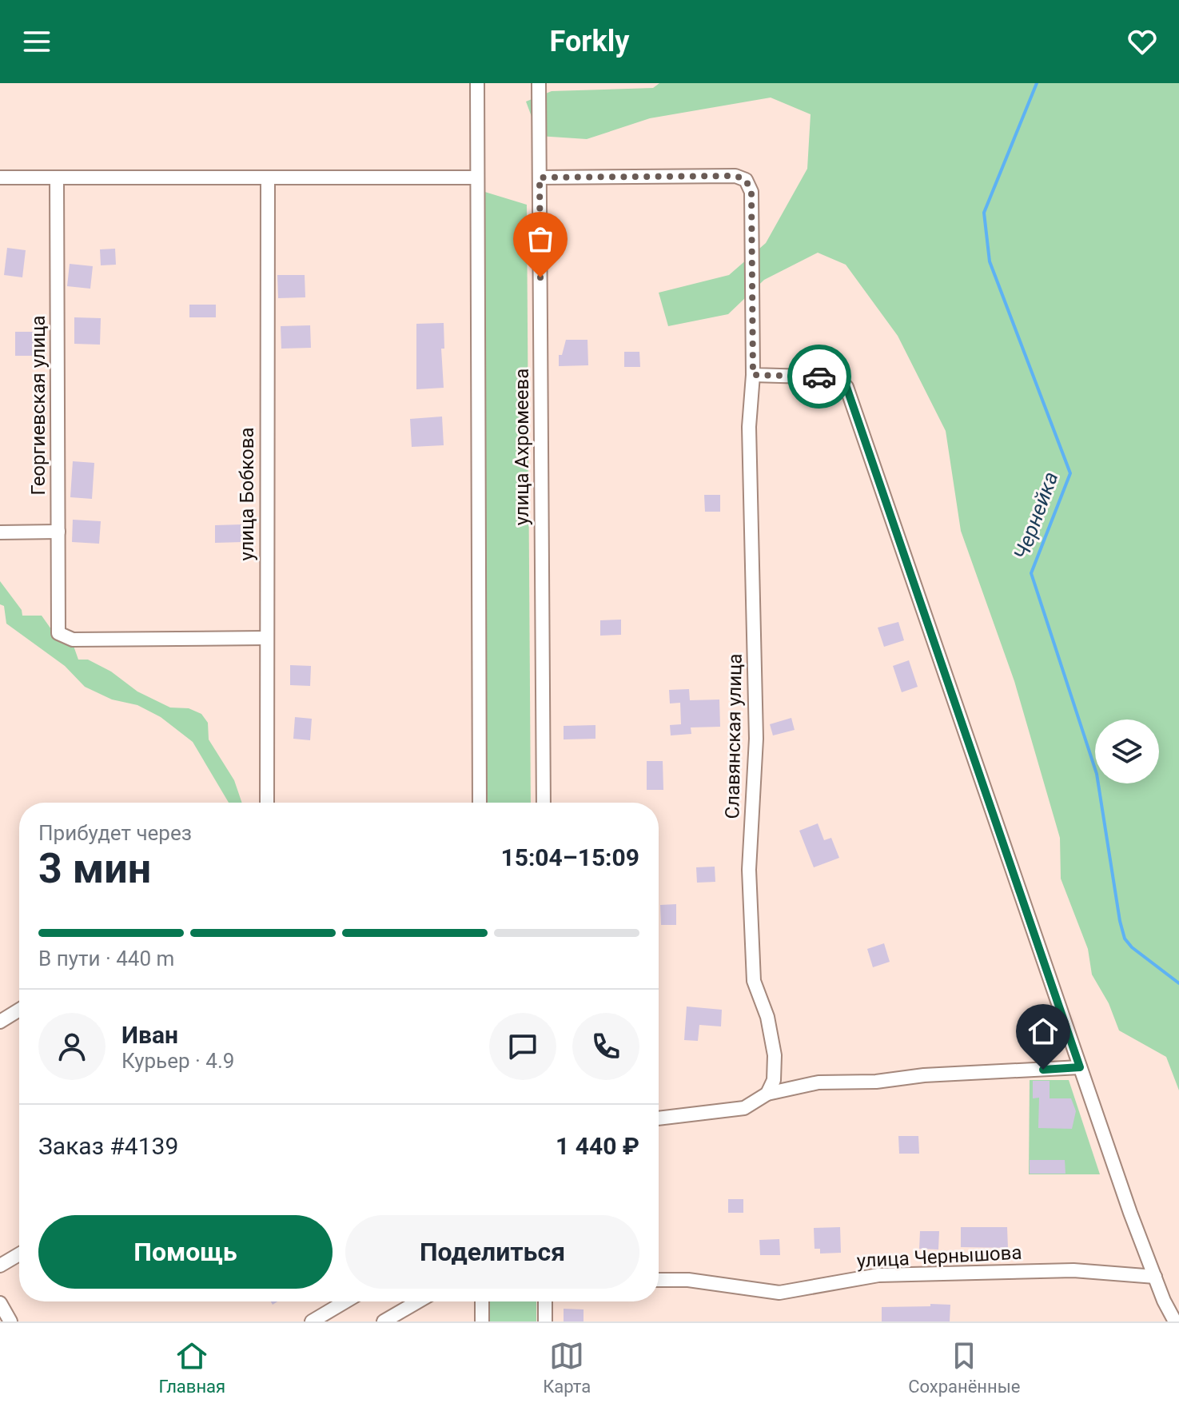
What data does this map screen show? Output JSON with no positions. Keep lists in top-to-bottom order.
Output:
{
  "streets": {
    "street": [
      "Георгиевская улица",
      "улица Ахромеева",
      "улица Бобкова",
      "Славянская улица",
      "улица Чернышова"
    ]
  },
  "crossings": [
    ["Георгиевская улица", "улица Бобкова"],
    ["улица Ахромеева", "Славянская улица"]
  ],
  "water": ["Чернейка"],
  "page": {
    "header": "Forkly",
    "heading": ["3 мин", "Прибудет через", "15:04–15:09"],
    "panel": [
      "Иван",
      "Курьер · 4.9",
      "Заказ #4139",
      "1 440 ₽"
    ],
    "bar": "В пути · 440 m",
    "buttons": ["Помощь", "Поделиться"],
    "tabs": ["Главная", "Карта", "Сохранённые"]
  }
}
